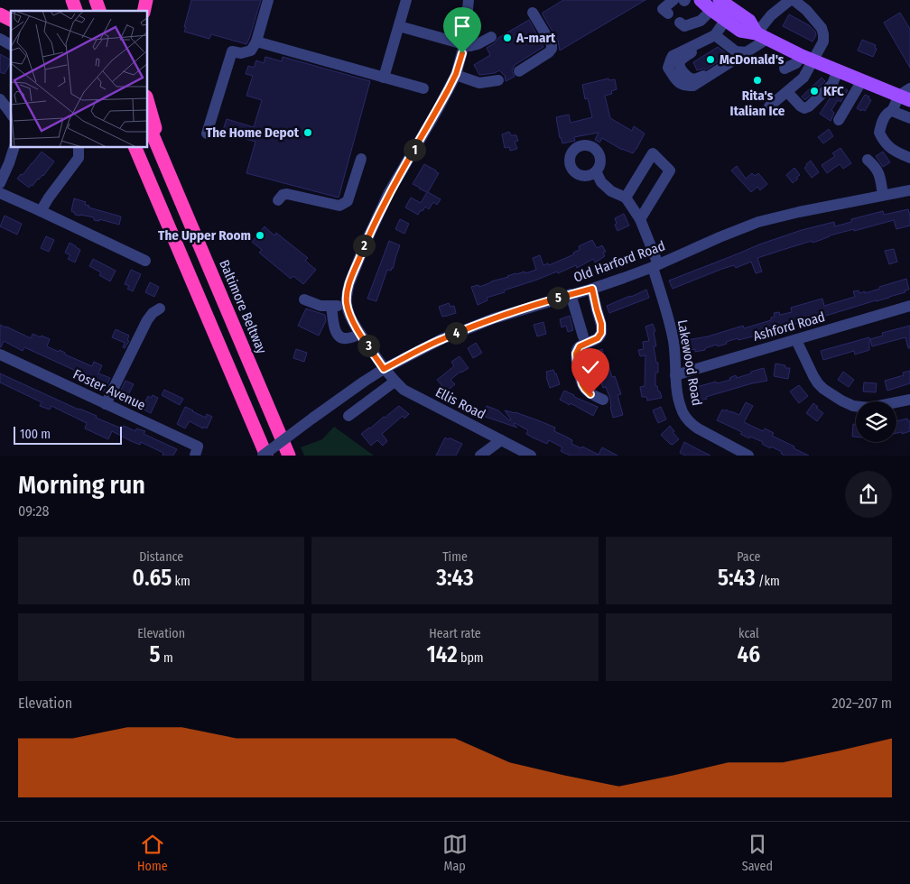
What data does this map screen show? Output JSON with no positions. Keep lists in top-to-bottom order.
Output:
{
  "streets": {
    "highway": ["Baltimore Beltway"],
    "street": [
      "Old Harford Road",
      "Ashford Road",
      "Lakewood Road",
      "Foster Avenue",
      "Ellis Road"
    ]
  },
  "crossings": [
    ["Old Harford Road", "Lakewood Road"],
    ["Old Harford Road", "Ellis Road"],
    ["Ashford Road", "Lakewood Road"]
  ],
  "places": [
    "A-mart",
    "McDonald's",
    "Rita's Italian Ice",
    "KFC",
    "The Home Depot",
    "The Upper Room"
  ],
  "scale_bar": "100 m",
  "page": {
    "pins": [
      "1",
      "2",
      "5",
      "4",
      "3"
    ],
    "scale": "100 m",
    "heading": ["Morning run", "09:28"],
    "stats": [
      ["Distance", "0.65 km"],
      ["Time", "3:43"],
      ["Pace", "5:43 /km"],
      ["Elevation", "5 m"],
      ["Heart rate", "142 bpm"],
      ["kcal", "46"]
    ],
    "chart": ["Elevation", "202–207 m"],
    "tabs": ["Home", "Map", "Saved"]
  }
}
